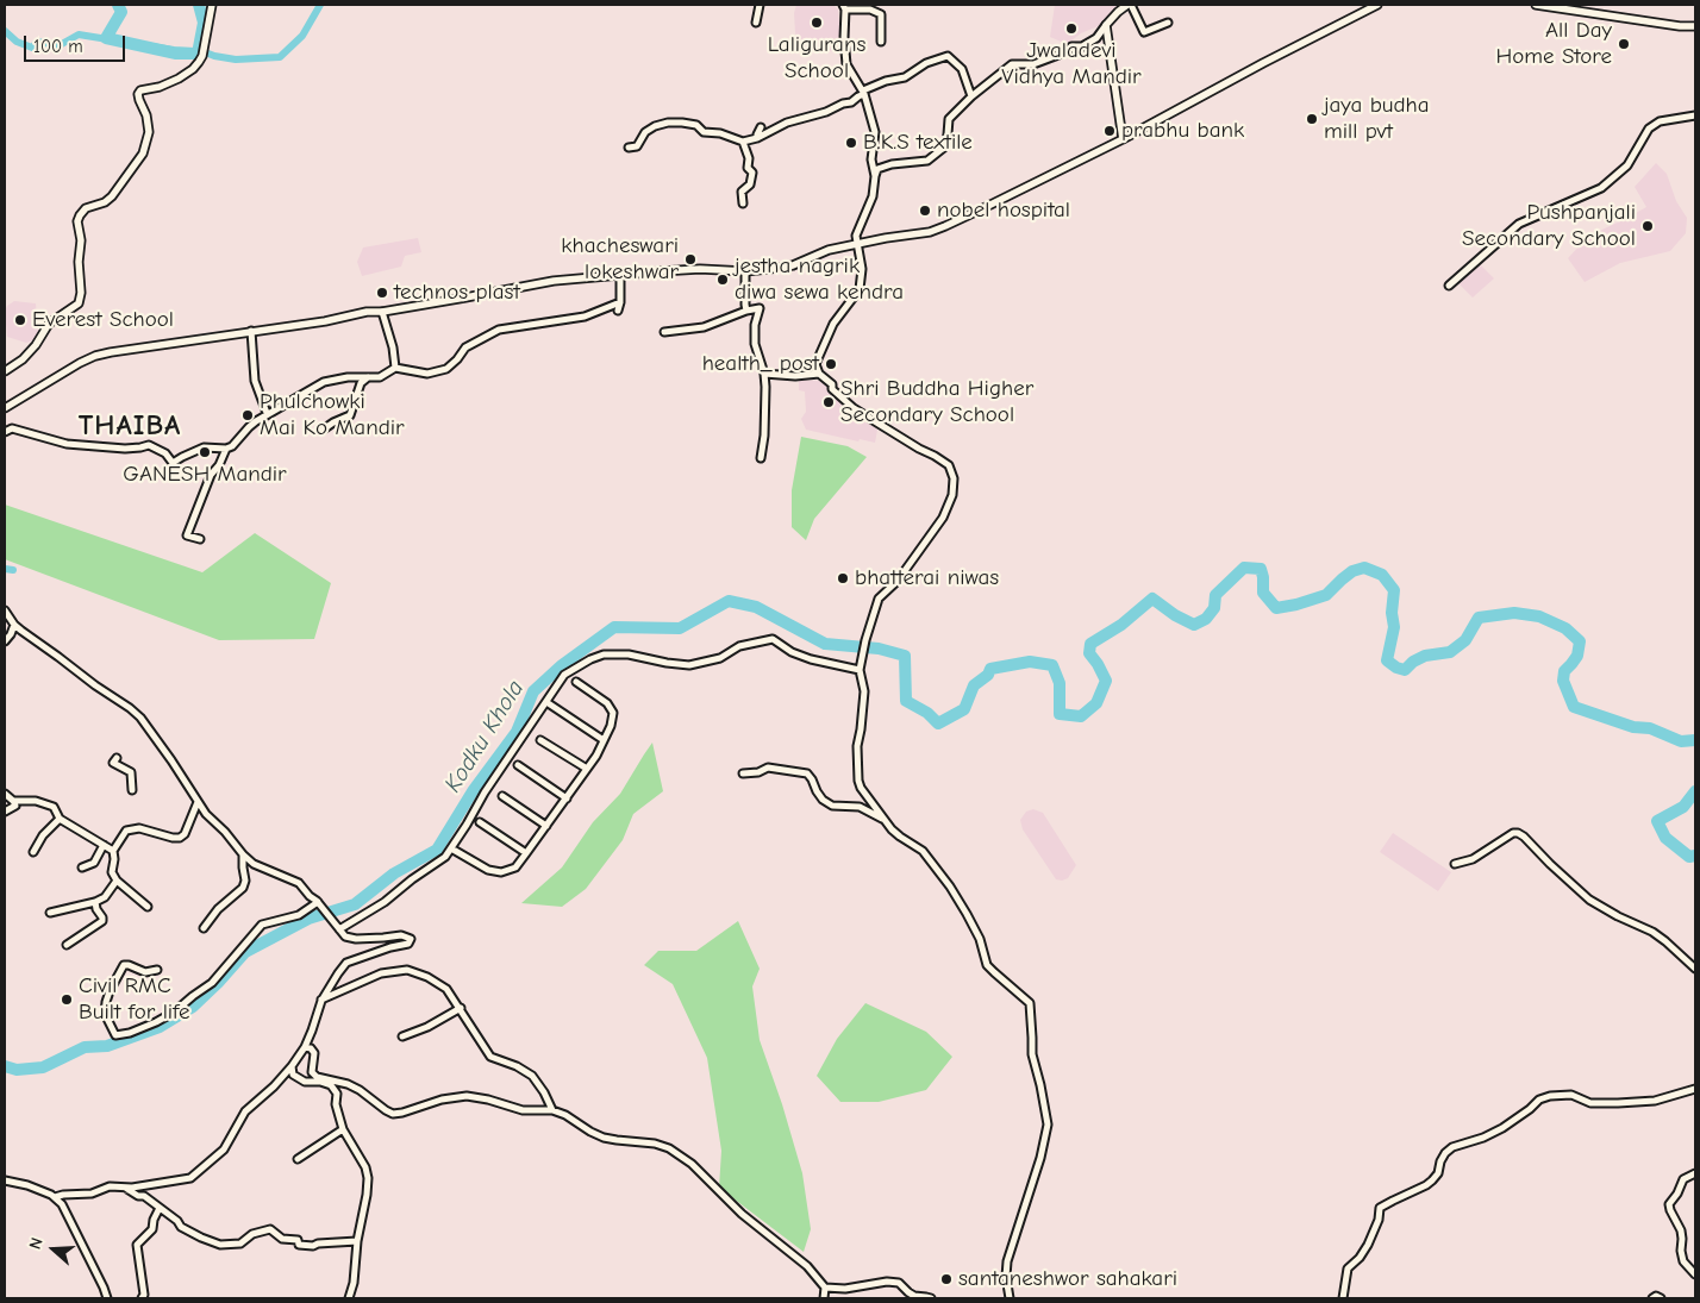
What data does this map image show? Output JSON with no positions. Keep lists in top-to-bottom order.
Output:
{
  "districts": ["THAIBA"],
  "water": ["Kodku Khola"],
  "places": [
    "Laligurans School",
    "Jwaladevi Vidhya Mandir",
    "All Day Home Store",
    "jaya budha mill pvt",
    "prabhu bank",
    "B.K.S textile",
    "nobel hospital",
    "Pushpanjali Secondary School",
    "khacheswari lokeshwar",
    "jestha nagrik diwa sewa kendra",
    "technos plast",
    "Everest School",
    "health_ post",
    "Shri Buddha Higher Secondary School",
    "Phulchowki Mai Ko Mandir",
    "GANESH Mandir",
    "bhatterai niwas",
    "Civil RMC Built for life",
    "santaneshwor sahakari"
  ],
  "scale_bar": "100 m",
  "north": "left"
}
